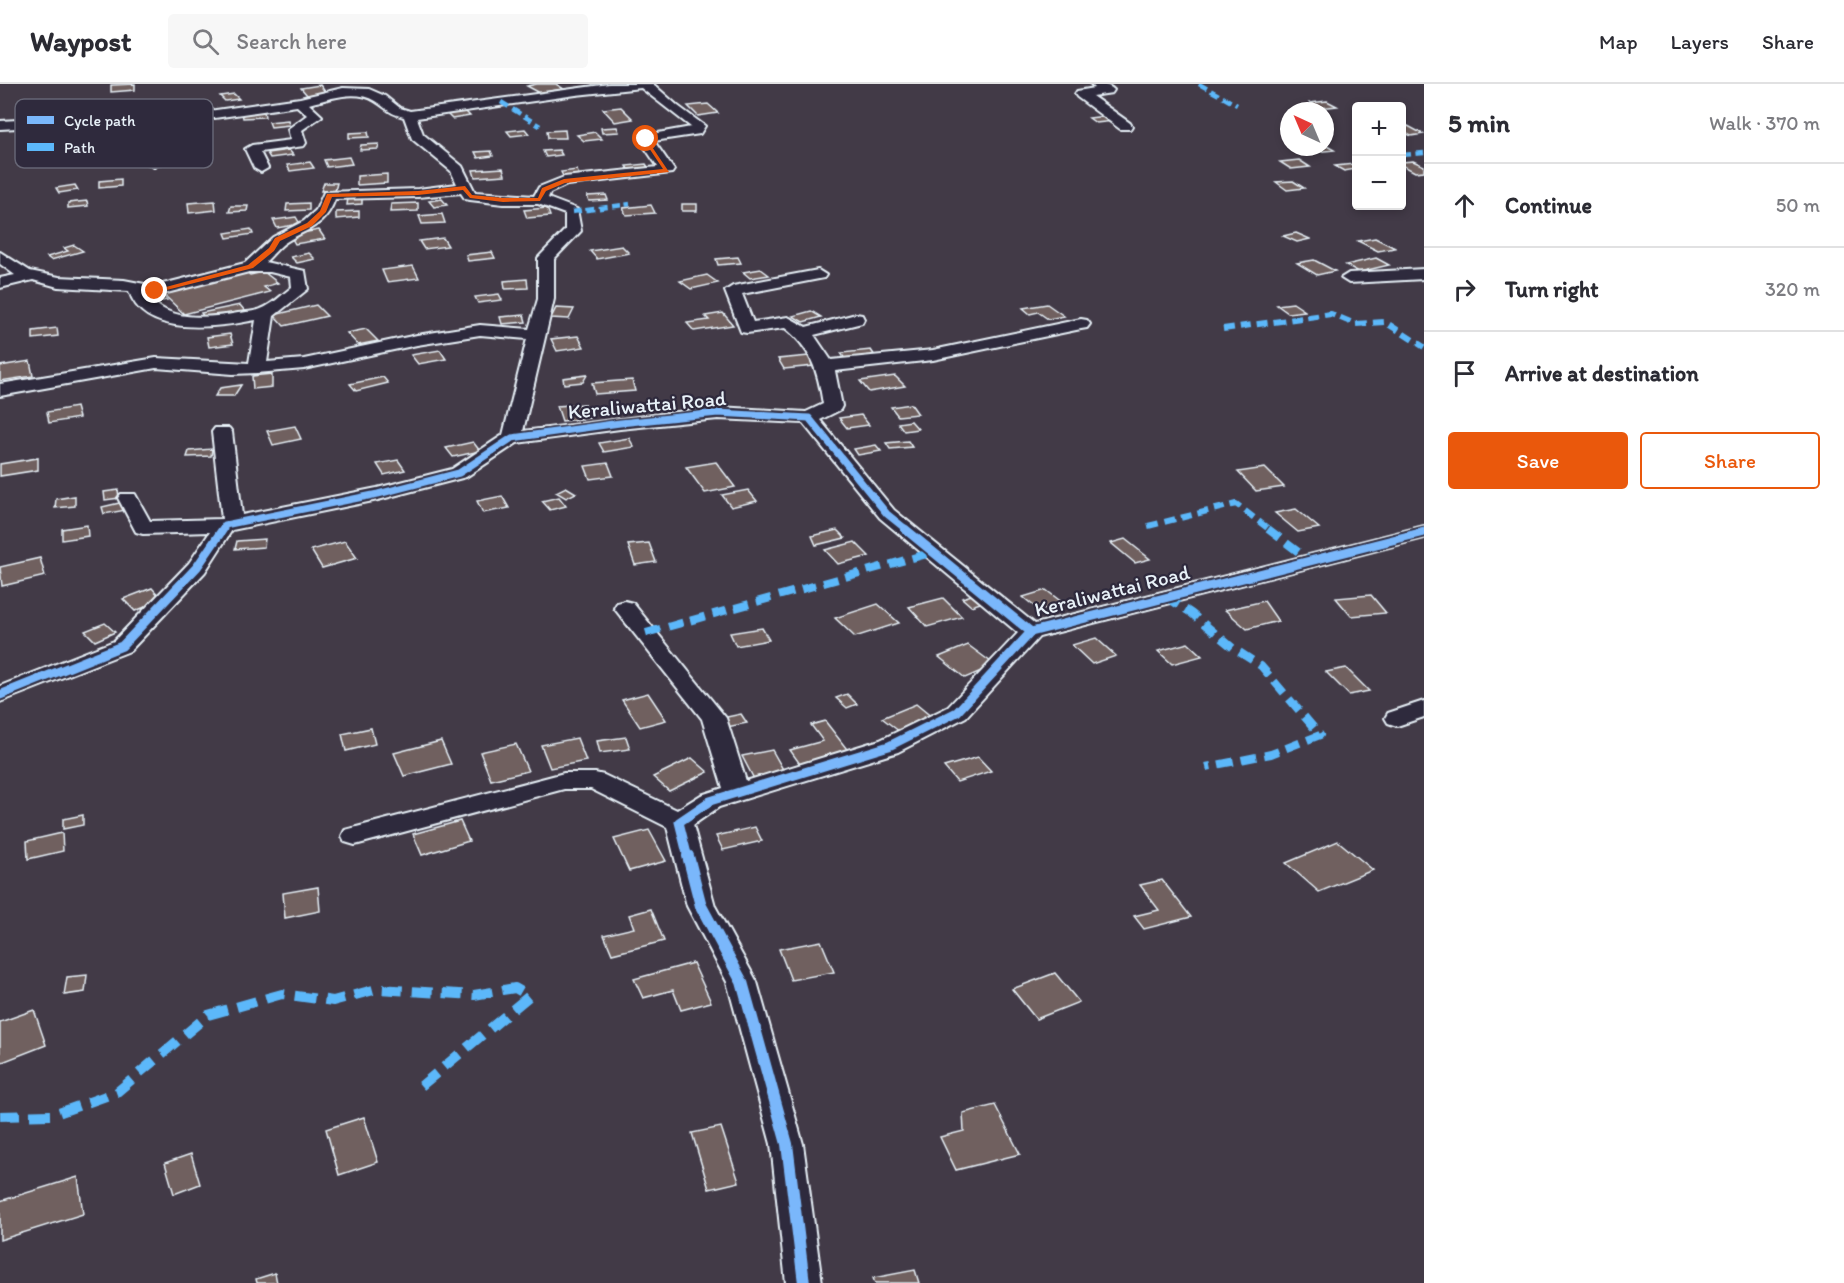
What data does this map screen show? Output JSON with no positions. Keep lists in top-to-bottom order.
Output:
{
  "streets": {
    "street": ["Keraliwattai Road"]
  },
  "legend": ["Cycle path", "Path"],
  "north": "top left",
  "page": {
    "header": "Waypost",
    "search": "Search here",
    "nav": ["Map", "Layers", "Share"],
    "heading": ["5 min", "Walk · 370 m"],
    "map_buttons": ["+", "−"],
    "list": [
      ["Continue", "50 m"],
      ["Turn right", "320 m"],
      "Arrive at destination"
    ],
    "buttons": ["Save", "Share"]
  }
}
